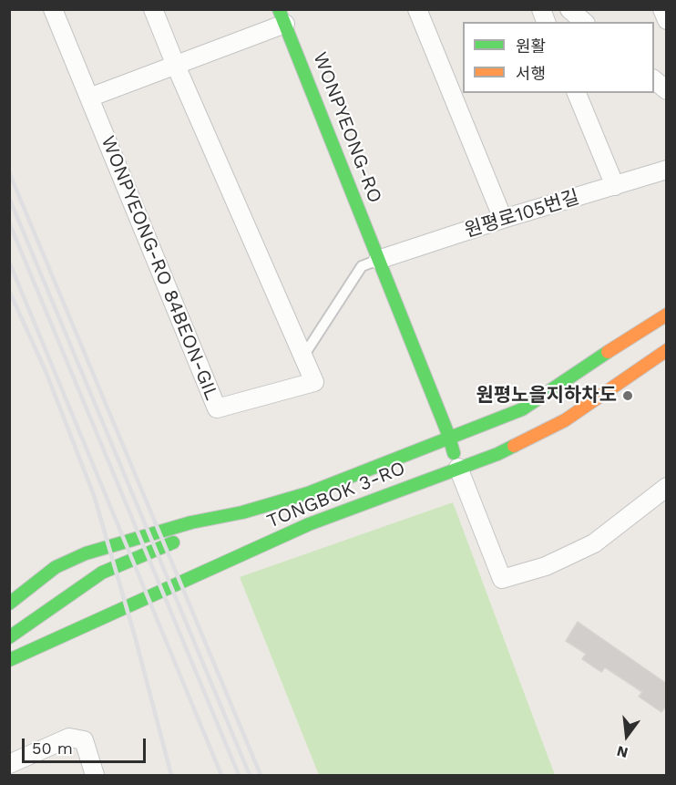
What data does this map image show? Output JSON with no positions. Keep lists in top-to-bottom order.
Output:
{
  "streets": {
    "street": [
      "WONPYEONG-RO",
      "원평로105번길",
      "WONPYEONG-RO 84BEON-GIL",
      "TONGBOK 3-RO"
    ]
  },
  "crossings": [
    ["WONPYEONG-RO", "원평로105번길"],
    ["WONPYEONG-RO", "TONGBOK 3-RO"]
  ],
  "places": ["원평노을지하차도"],
  "legend": ["원활", "서행"],
  "scale_bar": "50 m",
  "north": "bottom"
}
